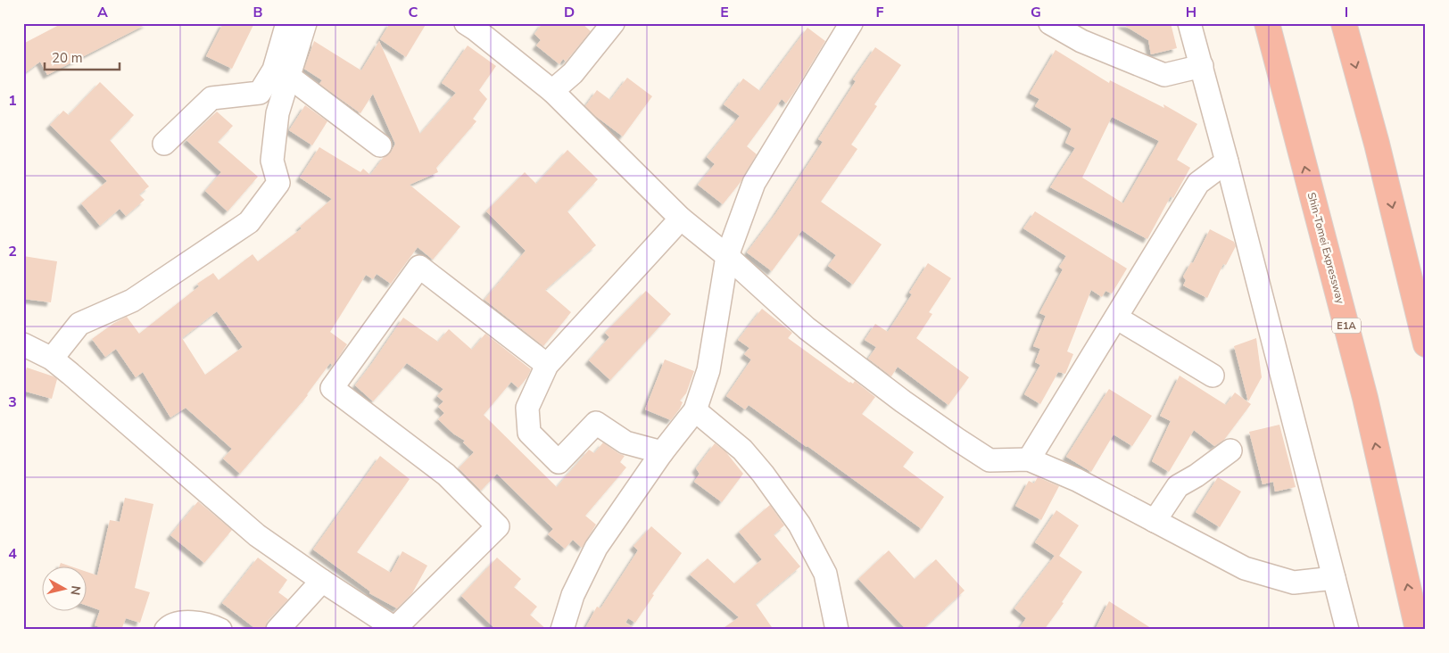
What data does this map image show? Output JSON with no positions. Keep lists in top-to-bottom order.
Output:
{
  "streets": {
    "highway": ["Shin-Tomei Expressway", "E1A"]
  },
  "scale_bar": "20 m",
  "north": "right",
  "grid": {
    "columns": [
      "A",
      "B",
      "C",
      "D",
      "E",
      "F",
      "G",
      "H",
      "I"
    ],
    "rows": [
      "1",
      "2",
      "3",
      "4"
    ]
  }
}
